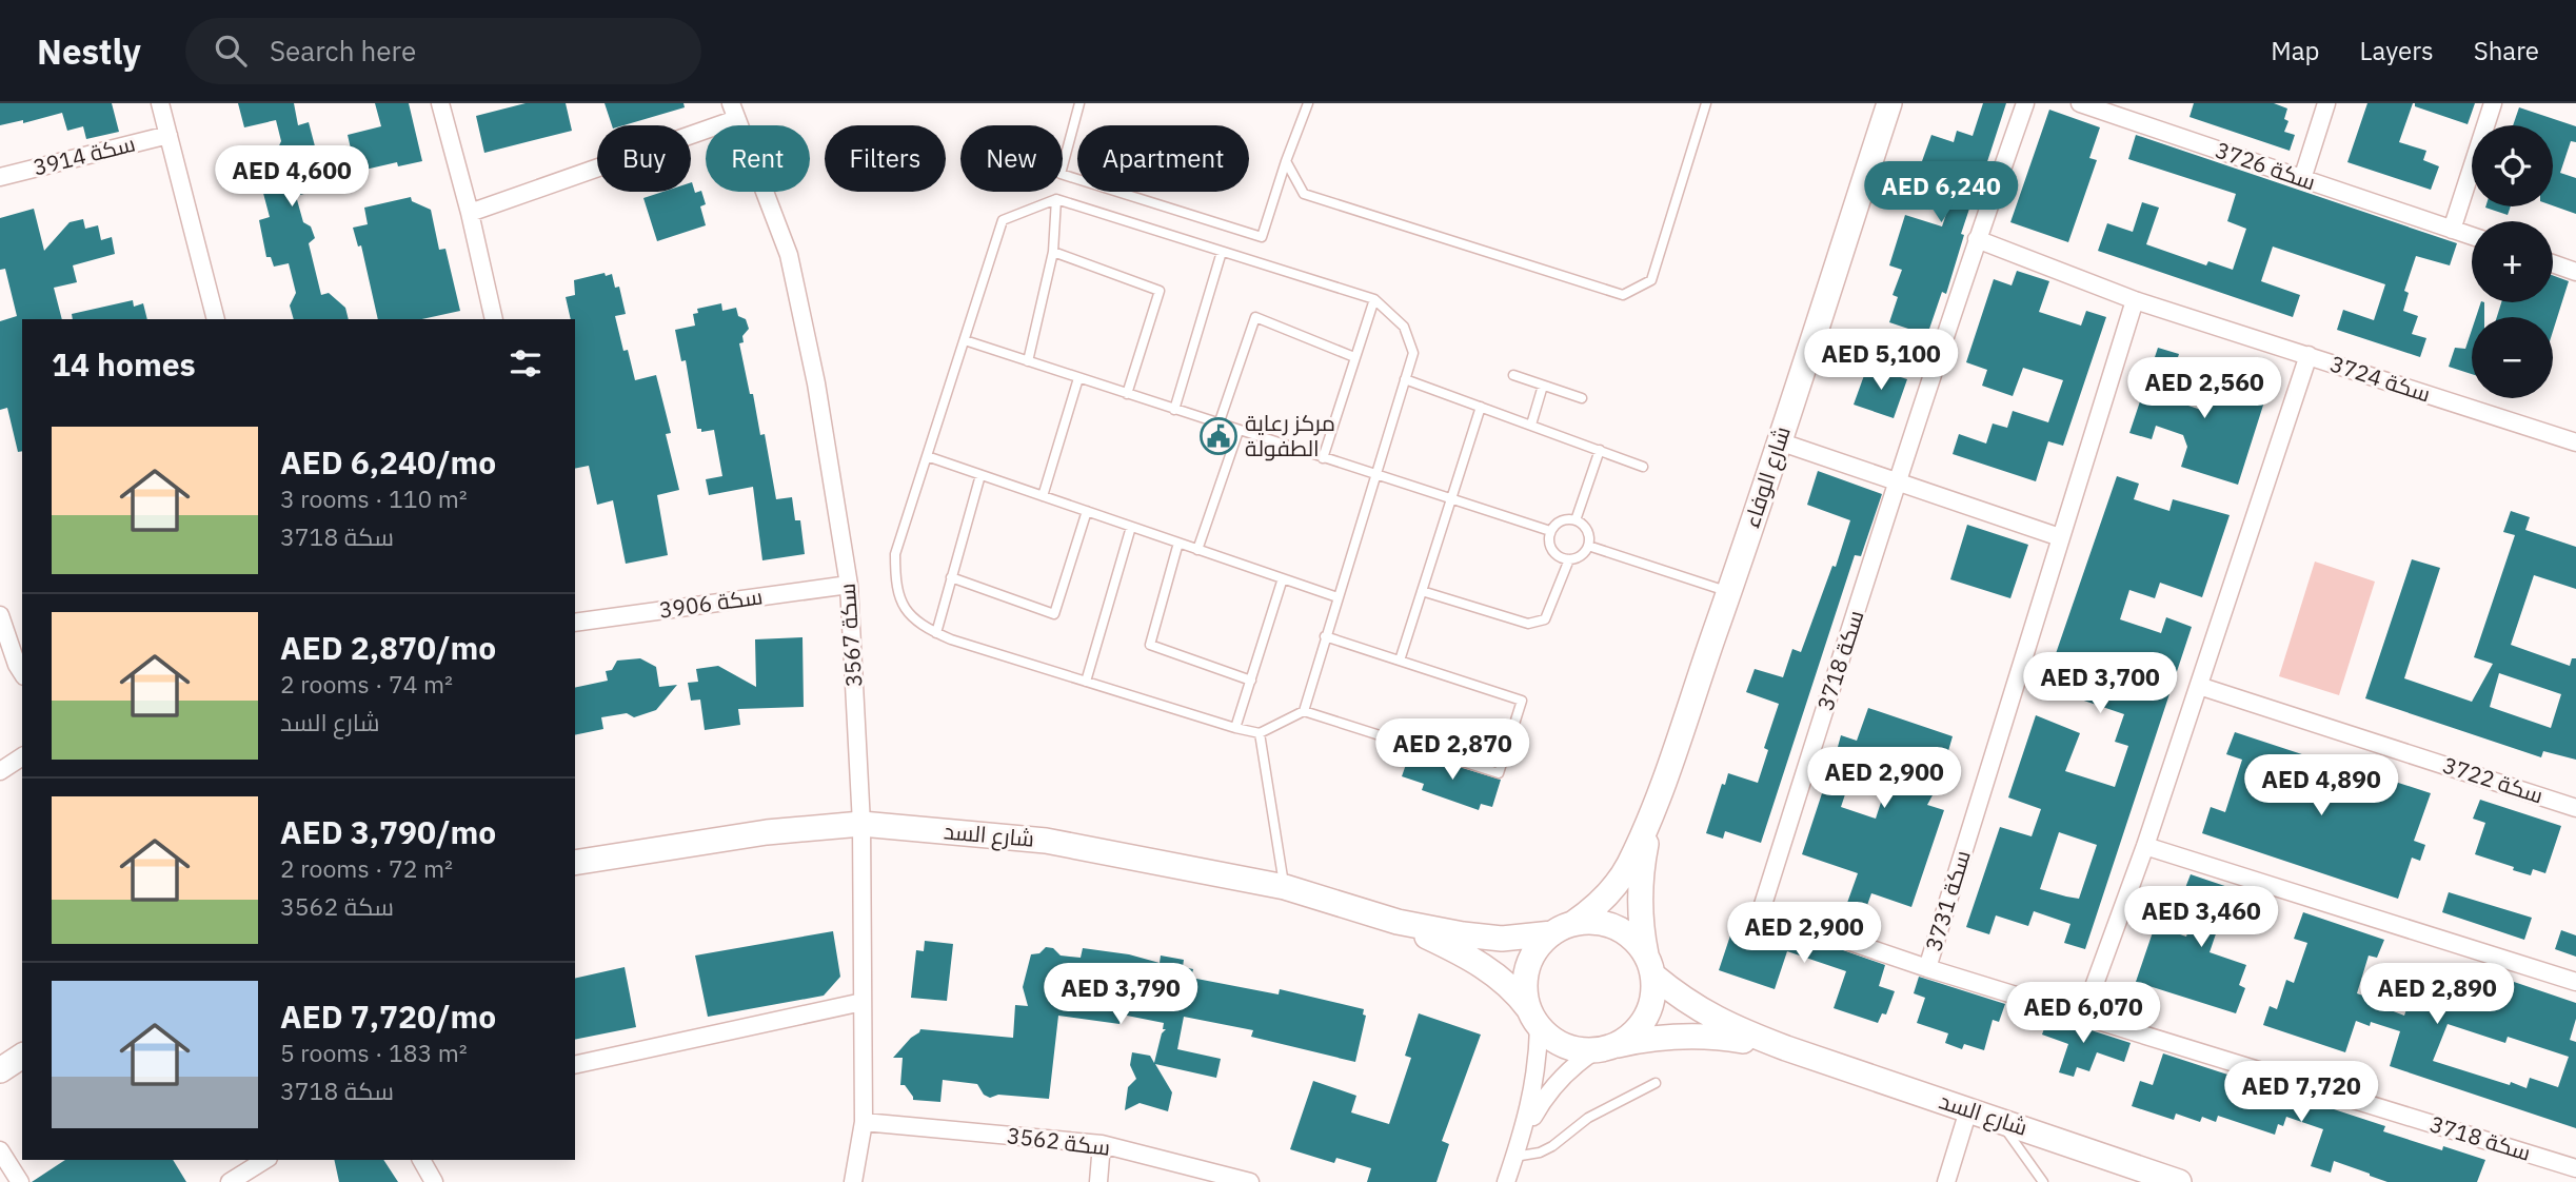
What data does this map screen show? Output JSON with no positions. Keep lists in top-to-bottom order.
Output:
{
  "streets": {
    "street": [
      "سكة 3914",
      "سكة 3726",
      "سكة 3724",
      "شارع الوفاء",
      "سكة 3906",
      "سكة 3567",
      "سكة 3718",
      "سكة 3722",
      "شارع السد",
      "سكة 3731",
      "سكة 3562"
    ]
  },
  "crossings": [
    ["سكة 3724", "سكة 3718"],
    ["سكة 3724", "سكة 3731"],
    ["شارع الوفاء", "شارع السد"],
    ["سكة 3906", "سكة 3567"],
    ["سكة 3567", "شارع السد"],
    ["سكة 3567", "سكة 3562"],
    ["سكة 3718", "سكة 3731"]
  ],
  "places": {
    "public building": ["مركز رعاية الطفولة"]
  },
  "page": {
    "header": "Nestly",
    "search": "Search here",
    "nav": ["Map", "Layers", "Share"],
    "map_buttons": ["+", "−"],
    "chip": [
      "Buy",
      "Rent",
      "Filters",
      "New",
      "Apartment"
    ],
    "price": [
      "AED 4,600",
      "AED 6,240",
      "AED 5,100",
      "AED 2,560",
      "AED 3,700",
      "AED 2,870",
      "AED 2,900",
      "AED 4,890",
      "AED 3,460",
      "AED 2,900",
      "AED 3,790",
      "AED 2,890",
      "AED 6,070",
      "AED 7,720"
    ],
    "heading": "14 homes",
    "list": [
      {
        "name": "AED 6,240/mo",
        "note": "3 rooms · 110 m² · سكة 3718"
      },
      {
        "name": "AED 2,870/mo",
        "note": "2 rooms · 74 m² · شارع السد"
      },
      {
        "name": "AED 3,790/mo",
        "note": "2 rooms · 72 m² · سكة 3562"
      },
      {
        "name": "AED 7,720/mo",
        "note": "5 rooms · 183 m² · سكة 3718"
      }
    ]
  }
}
